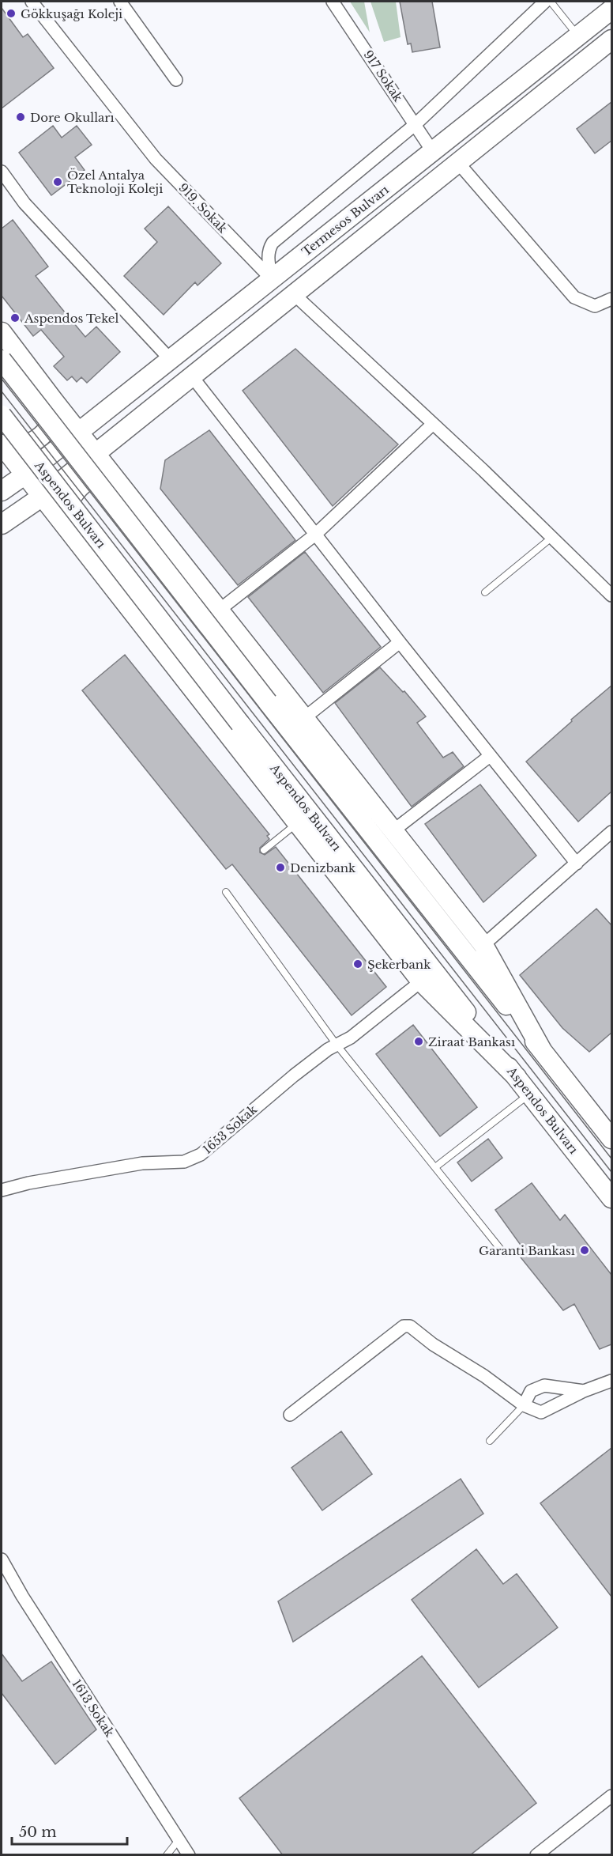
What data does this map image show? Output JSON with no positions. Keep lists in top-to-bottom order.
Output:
{
  "streets": {
    "main road": ["Termesos Bulvarı", "Aspendos Bulvarı"],
    "street": [
      "917 Sokak",
      "919. Sokak",
      "1653 Sokak",
      "1613 Sokak"
    ]
  },
  "crossings": [
    ["917 Sokak", "Termesos Bulvarı"],
    ["919. Sokak", "Termesos Bulvarı"]
  ],
  "places": [
    "Gökkuşağı Koleji",
    "Dore Okulları",
    "Özel Antalya Teknoloji Koleji",
    "Aspendos Tekel",
    "Denizbank",
    "Şekerbank",
    "Ziraat Bankası",
    "Garanti Bankası"
  ],
  "scale_bar": "50 m"
}
